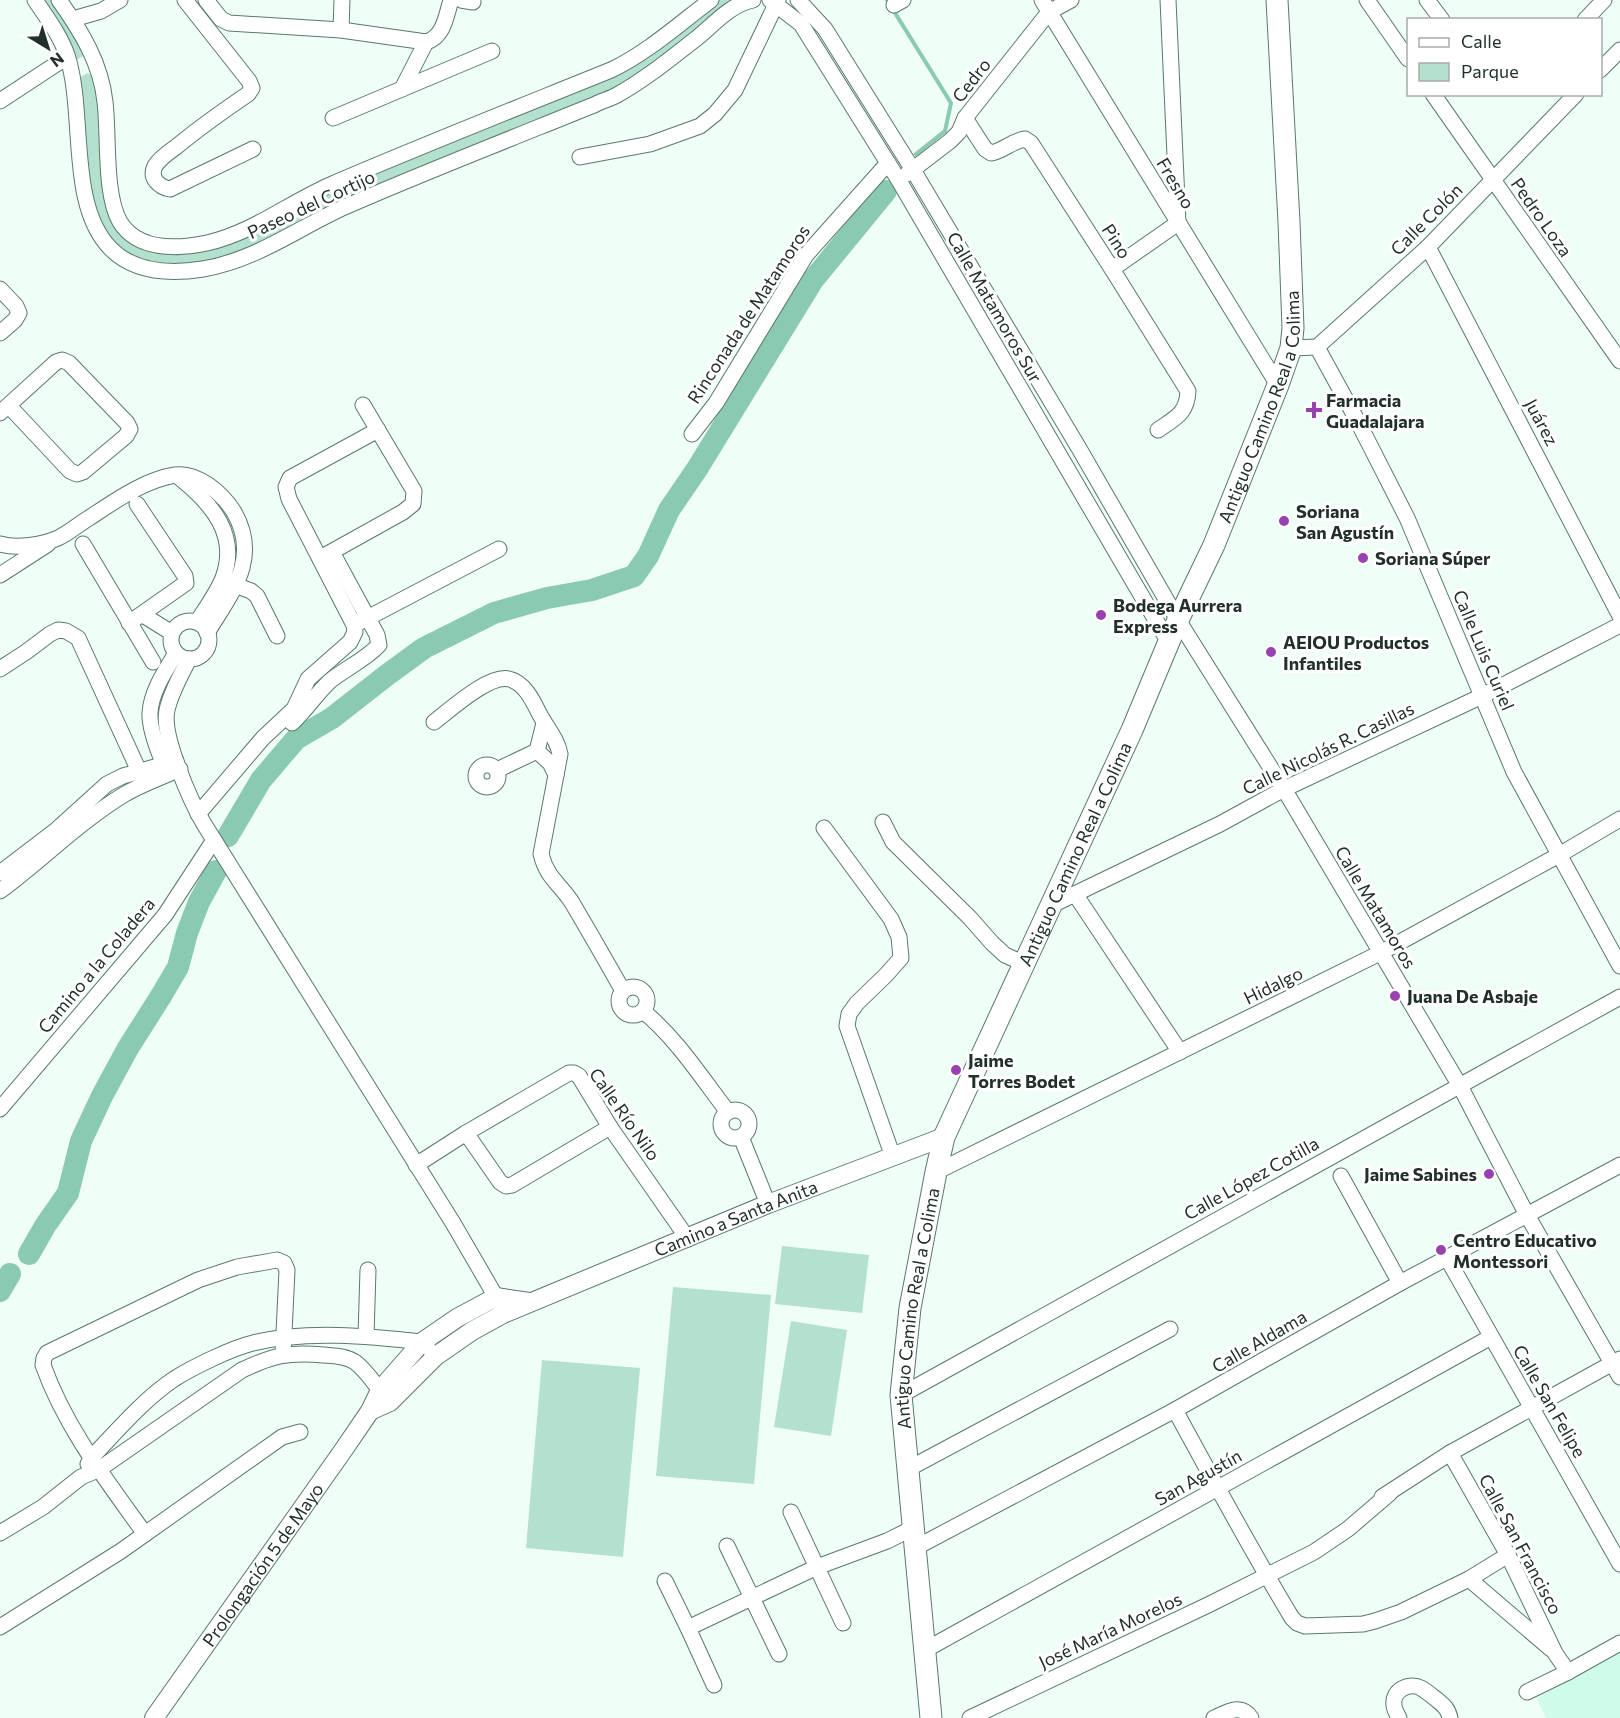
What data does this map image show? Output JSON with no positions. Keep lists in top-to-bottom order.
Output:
{
  "streets": {
    "main road": ["Antiguo Camino Real a Colima"],
    "street": [
      "Cedro",
      "Fresno",
      "Paseo del Cortijo",
      "Pedro Loza",
      "Calle Colón",
      "Pino",
      "Calle Matamoros Sur",
      "Rinconada de Matamoros",
      "Juárez",
      "Calle Luis Curiel",
      "Calle Nicolás R. Casillas",
      "Calle Matamoros",
      "Camino a la Coladera",
      "Hidalgo",
      "Calle Río Nilo",
      "Calle López Cotilla",
      "Camino a Santa Anita",
      "Calle Aldama",
      "Calle San Felipe",
      "San Agustín",
      "Calle San Francisco",
      "Prolongación 5 de Mayo",
      "José María Morelos"
    ]
  },
  "crossings": [
    ["Cedro", "Fresno"],
    ["Cedro", "Pino"],
    ["Cedro", "Calle Matamoros Sur"],
    ["Fresno", "Antiguo Camino Real a Colima"],
    ["Pedro Loza", "Calle Colón"],
    ["Calle Colón", "Juárez"],
    ["Calle Colón", "Calle Luis Curiel"],
    ["Calle Matamoros Sur", "Rinconada de Matamoros"],
    ["Calle Matamoros Sur", "Antiguo Camino Real a Colima"],
    ["Calle Matamoros Sur", "Calle Matamoros"],
    ["Antiguo Camino Real a Colima", "Calle Nicolás R. Casillas"],
    ["Antiguo Camino Real a Colima", "Calle Matamoros"],
    ["Antiguo Camino Real a Colima", "Hidalgo"],
    ["Antiguo Camino Real a Colima", "Calle López Cotilla"],
    ["Antiguo Camino Real a Colima", "Camino a Santa Anita"],
    ["Antiguo Camino Real a Colima", "Calle Aldama"],
    ["Antiguo Camino Real a Colima", "San Agustín"],
    ["Calle Luis Curiel", "Calle Nicolás R. Casillas"],
    ["Calle Luis Curiel", "Hidalgo"],
    ["Calle Nicolás R. Casillas", "Calle Matamoros"],
    ["Calle Matamoros", "Hidalgo"],
    ["Calle Matamoros", "Calle López Cotilla"],
    ["Calle Matamoros", "Calle Aldama"],
    ["Calle Matamoros", "José María Morelos"],
    ["Calle Río Nilo", "Camino a Santa Anita"],
    ["Camino a Santa Anita", "Prolongación 5 de Mayo"],
    ["Calle Aldama", "Calle San Felipe"],
    ["Calle San Felipe", "San Agustín"],
    ["Calle San Felipe", "José María Morelos"],
    ["Calle San Francisco", "José María Morelos"]
  ],
  "places": {
    "health": ["Farmacia Guadalajara"],
    "other": [
      "Soriana San Agustín",
      "Soriana Súper",
      "Bodega Aurrera Express",
      "AEIOU Productos Infantiles",
      "Juana De Asbaje",
      "Jaime Torres Bodet",
      "Jaime Sabines",
      "Centro Educativo Montessori"
    ]
  },
  "legend": ["Calle", "Parque"],
  "north": "bottom right"
}
